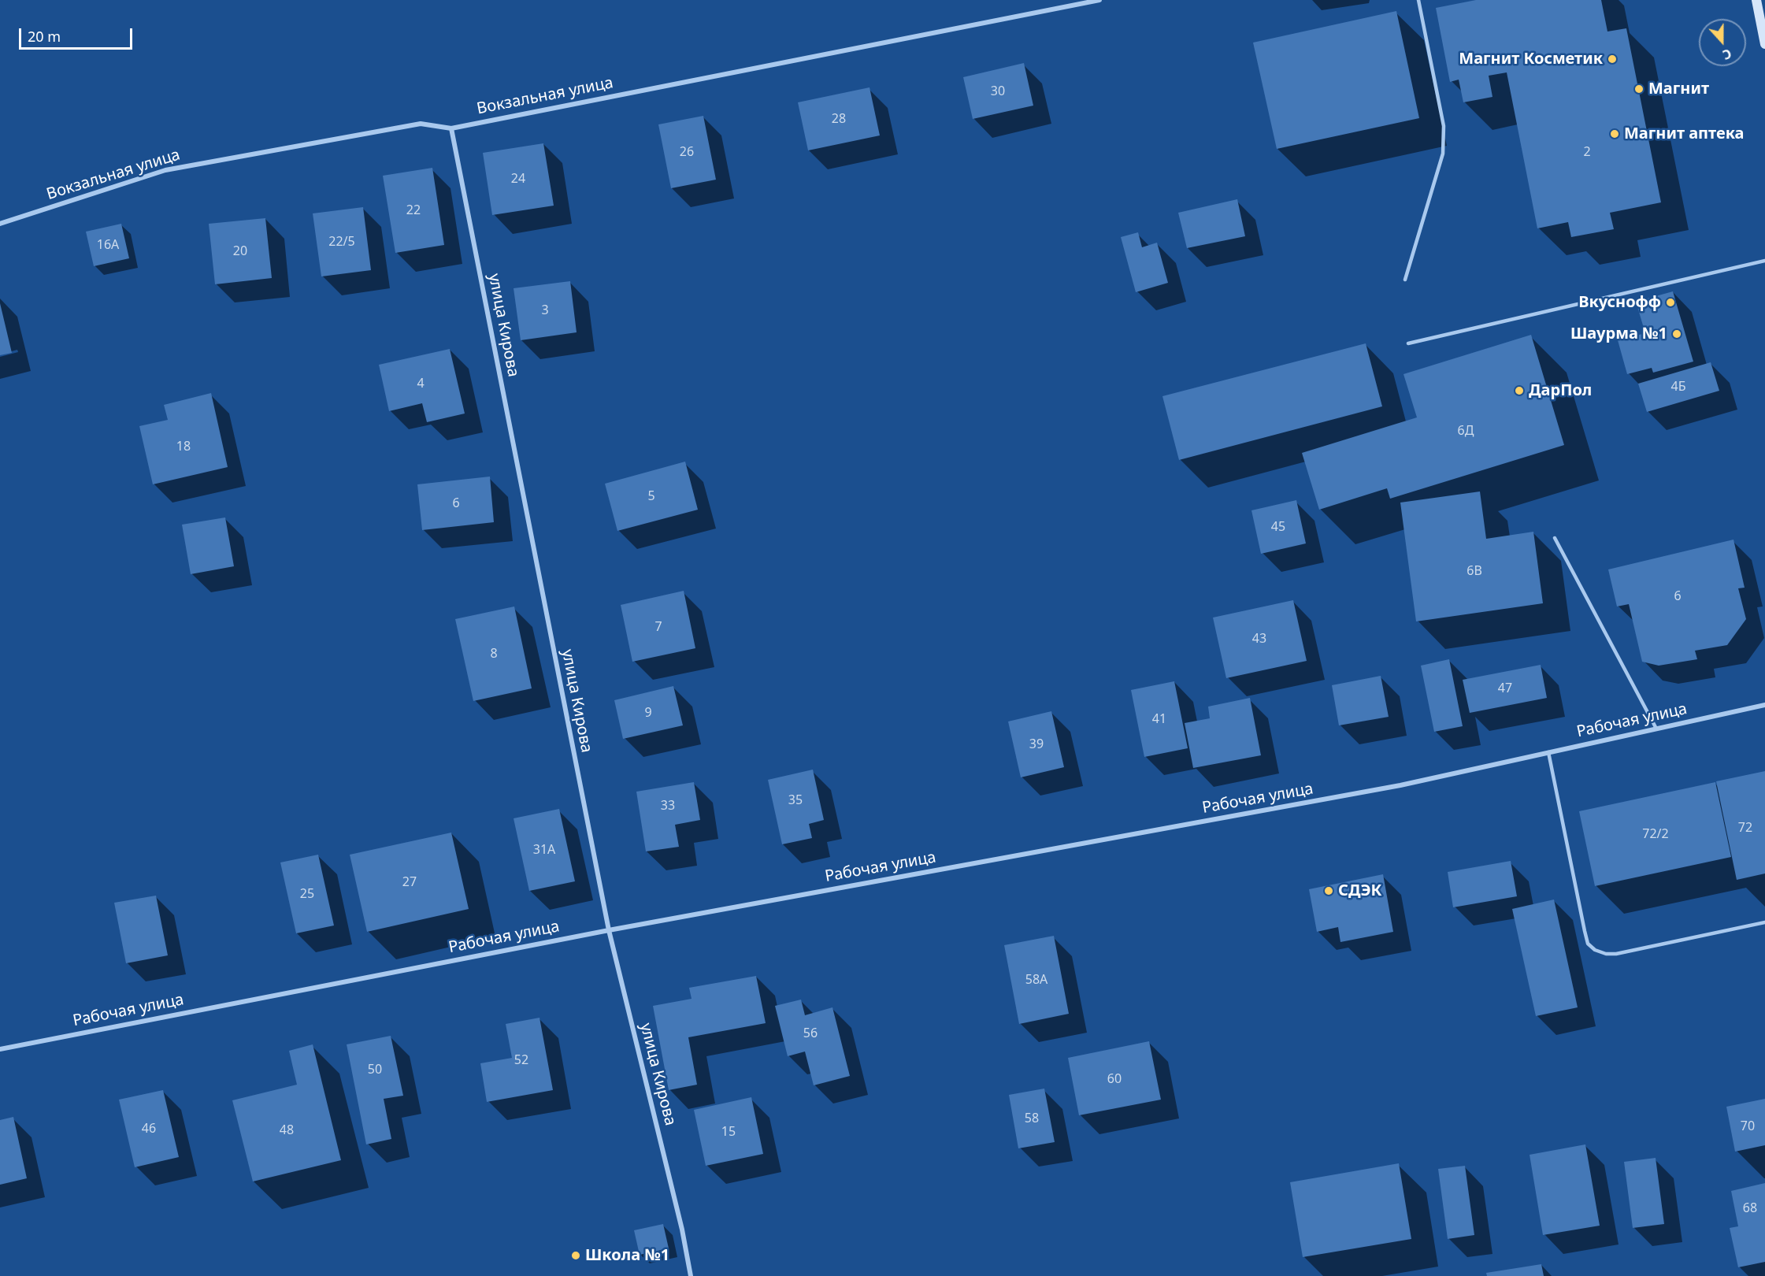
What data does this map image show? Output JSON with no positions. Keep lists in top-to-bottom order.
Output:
{
  "streets": {
    "street": ["Вокзальная улица", "улица Кирова", "Рабочая улица"]
  },
  "crossings": [
    ["Вокзальная улица", "улица Кирова"],
    ["улица Кирова", "Рабочая улица"]
  ],
  "places": [
    "Магнит Косметик",
    "Магнит",
    "Магнит аптека",
    "Вкуснофф",
    "Шаурма №1",
    "ДарПол",
    "СДЭК",
    "Школа №1"
  ],
  "house_numbers": [
    "30",
    "28",
    "26",
    "2",
    "24",
    "22",
    "22/5",
    "16А",
    "20",
    "3",
    "4",
    "4Б",
    "6Д",
    "18",
    "5",
    "6",
    "45",
    "6В",
    "6",
    "7",
    "43",
    "8",
    "47",
    "9",
    "41",
    "39",
    "35",
    "33",
    "72",
    "72/2",
    "31А",
    "27",
    "25",
    "58А",
    "56",
    "52",
    "50",
    "60",
    "58",
    "70",
    "46",
    "48",
    "15",
    "68"
  ],
  "scale_bar": "20 m",
  "north": "bottom"
}
